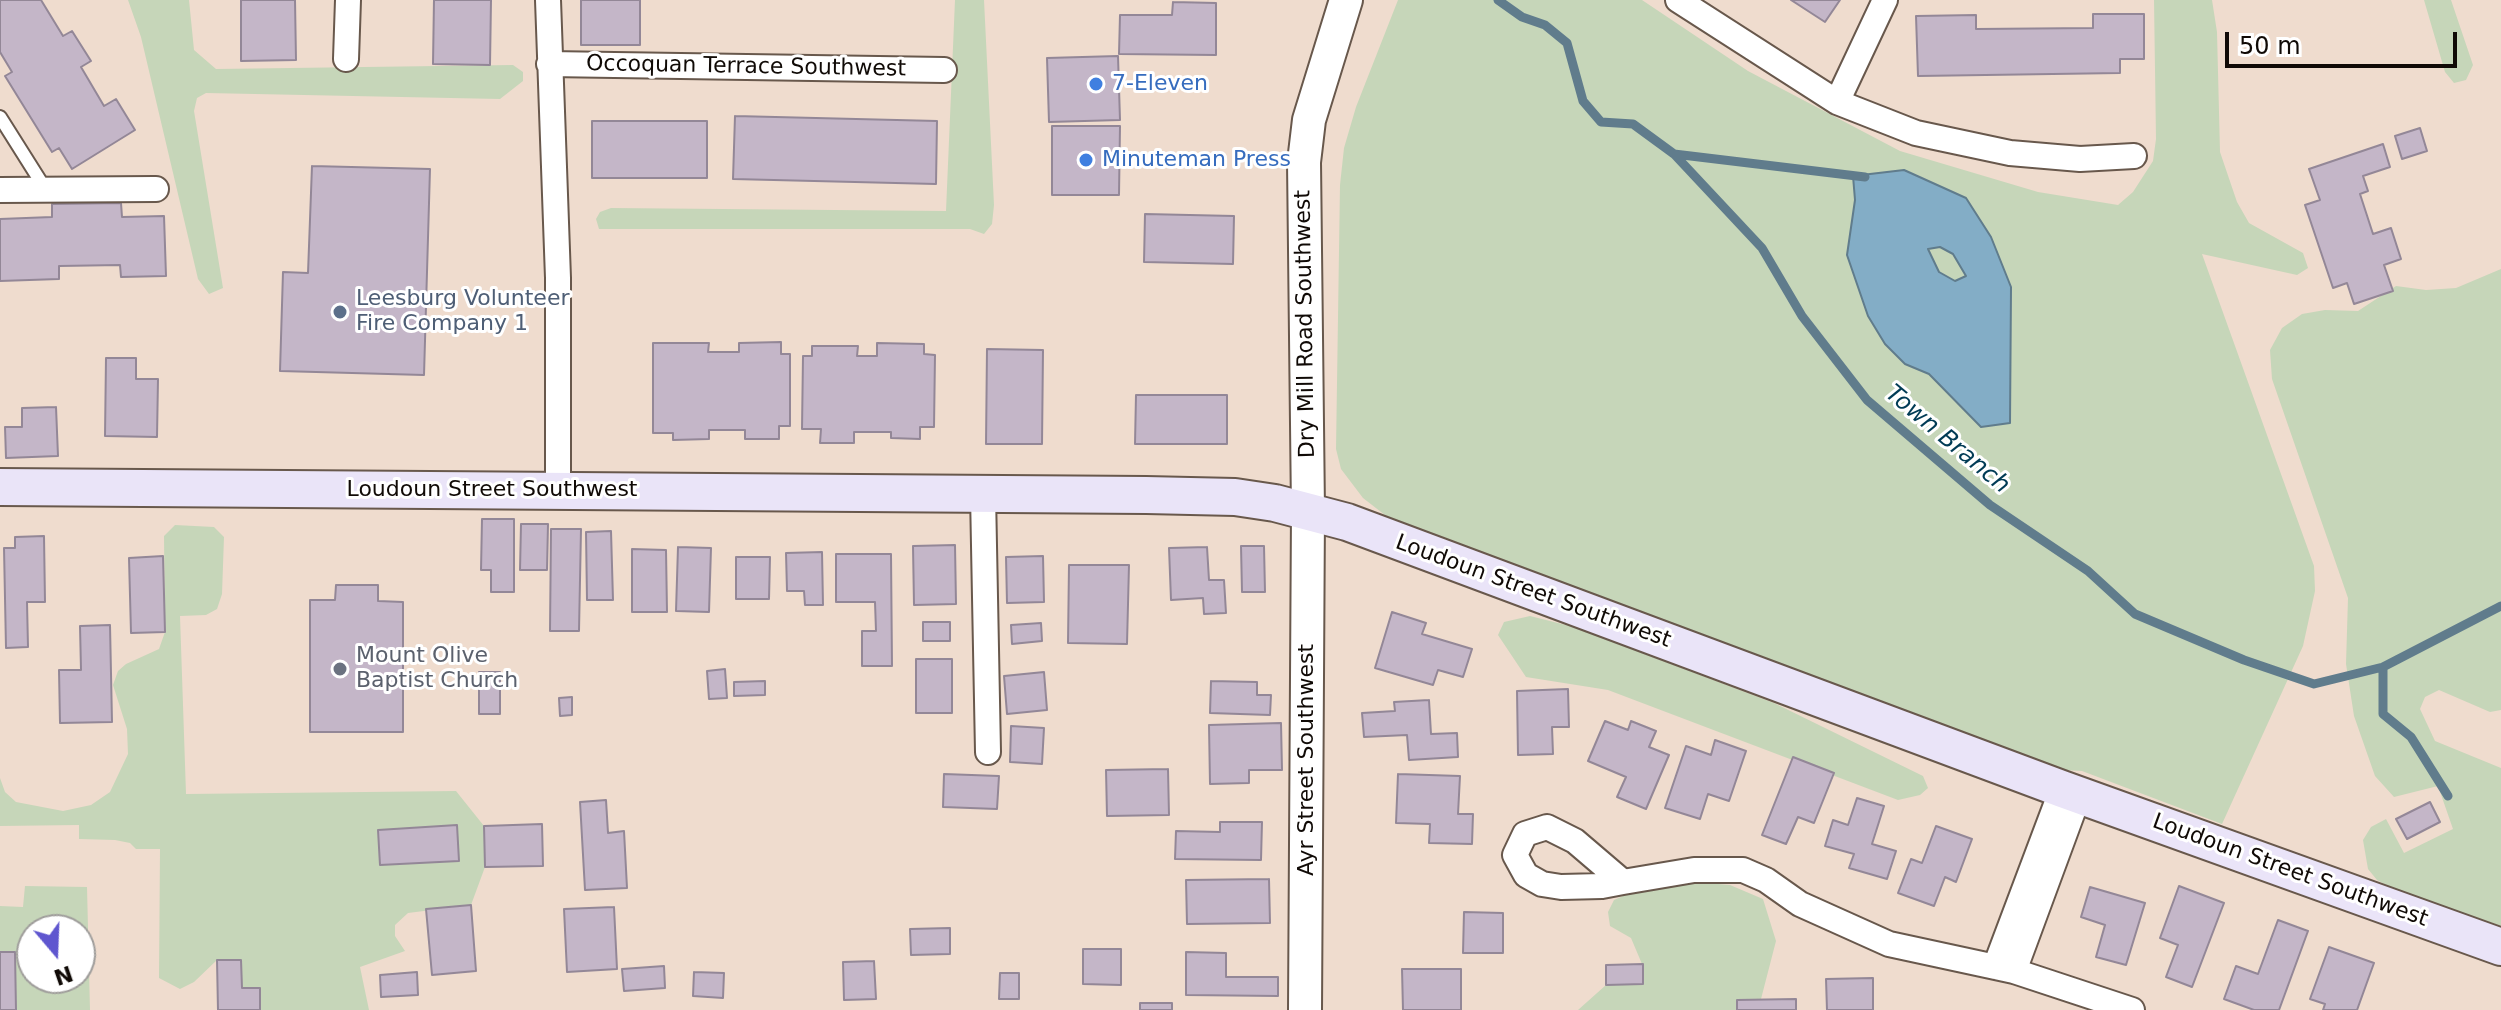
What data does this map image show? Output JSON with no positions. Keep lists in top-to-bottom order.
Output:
{
  "streets": {
    "main road": ["Loudoun Street Southwest"],
    "street": ["Occoquan Terrace Southwest", "Dry Mill Road Southwest", "Ayr Street Southwest"]
  },
  "crossings": [
    ["Dry Mill Road Southwest", "Loudoun Street Southwest"],
    ["Dry Mill Road Southwest", "Ayr Street Southwest"],
    ["Loudoun Street Southwest", "Ayr Street Southwest"]
  ],
  "water": ["Town Branch"],
  "places": [
    "7-Eleven",
    "Minuteman Press",
    "Leesburg Volunteer Fire Company 1",
    "Mount Olive Baptist Church"
  ],
  "scale_bar": "50 m",
  "north": "bottom"
}
